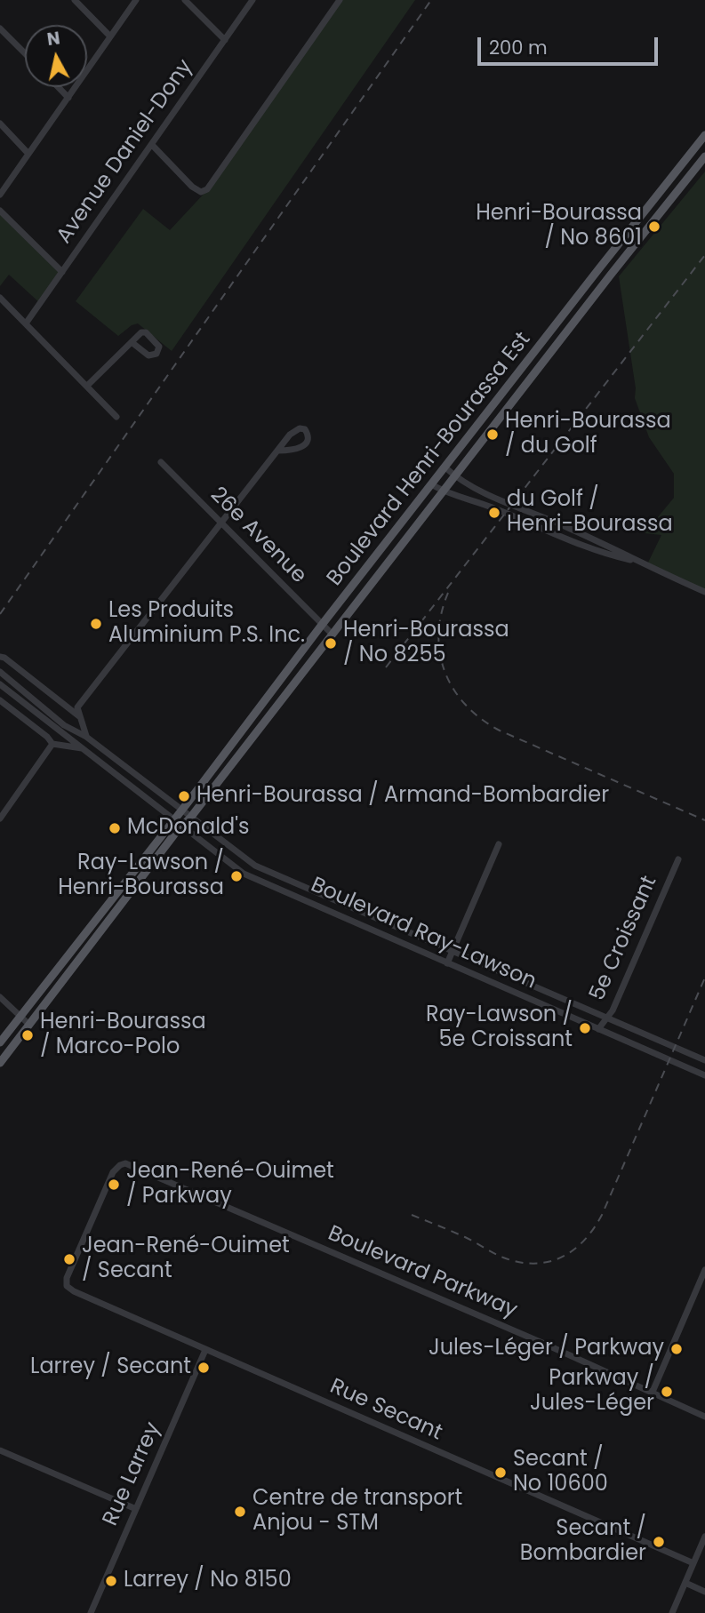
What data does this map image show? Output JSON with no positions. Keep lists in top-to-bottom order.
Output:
{
  "streets": {
    "main road": ["Boulevard Henri-Bourassa Est"],
    "street": [
      "Avenue Daniel-Dony",
      "26e Avenue",
      "Boulevard Ray-Lawson",
      "5e Croissant",
      "Boulevard Parkway",
      "Rue Secant",
      "Rue Larrey"
    ]
  },
  "crossings": [
    ["Boulevard Henri-Bourassa Est", "26e Avenue"],
    ["Boulevard Henri-Bourassa Est", "Boulevard Ray-Lawson"],
    ["Boulevard Ray-Lawson", "5e Croissant"],
    ["Boulevard Parkway", "Rue Secant"],
    ["Rue Secant", "Rue Larrey"]
  ],
  "places": [
    "Henri-Bourassa / No 8601",
    "Henri-Bourassa / du Golf",
    "du Golf / Henri-Bourassa",
    "Les Produits Aluminium P.S. Inc.",
    "Henri-Bourassa / No 8255",
    "Henri-Bourassa / Armand-Bombardier",
    "McDonald's",
    "Ray-Lawson / Henri-Bourassa",
    "Ray-Lawson / 5e Croissant",
    "Henri-Bourassa / Marco-Polo",
    "Jean-René-Ouimet / Parkway",
    "Jean-René-Ouimet / Secant",
    "Jules-Léger / Parkway",
    "Larrey / Secant",
    "Parkway / Jules-Léger",
    "Secant / No 10600",
    "Centre de transport Anjou - STM",
    "Secant / Bombardier",
    "Larrey / No 8150"
  ],
  "scale_bar": "200 m",
  "north": "top"
}
